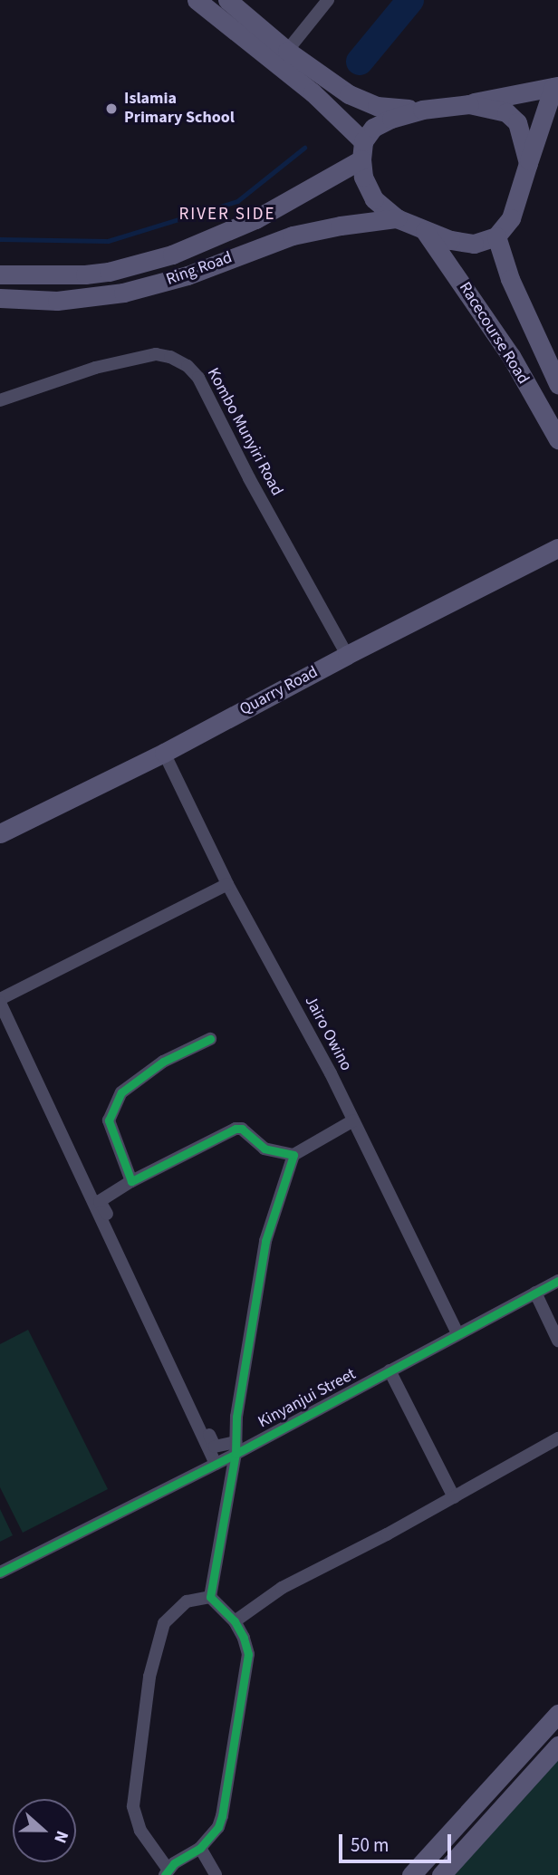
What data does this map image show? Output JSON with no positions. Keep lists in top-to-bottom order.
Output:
{
  "streets": {
    "main road": ["Ring Road", "Racecourse Road", "Quarry Road"],
    "street": ["Kombo Munyiri Road", "Jairo Owino", "Kinyanjui Street"]
  },
  "crossings": [
    ["Ring Road", "Racecourse Road"],
    ["Kombo Munyiri Road", "Quarry Road"],
    ["Quarry Road", "Jairo Owino"],
    ["Jairo Owino", "Kinyanjui Street"]
  ],
  "districts": ["RIVER SIDE"],
  "places": ["Islamia Primary School"],
  "scale_bar": "50 m",
  "north": "right"
}
